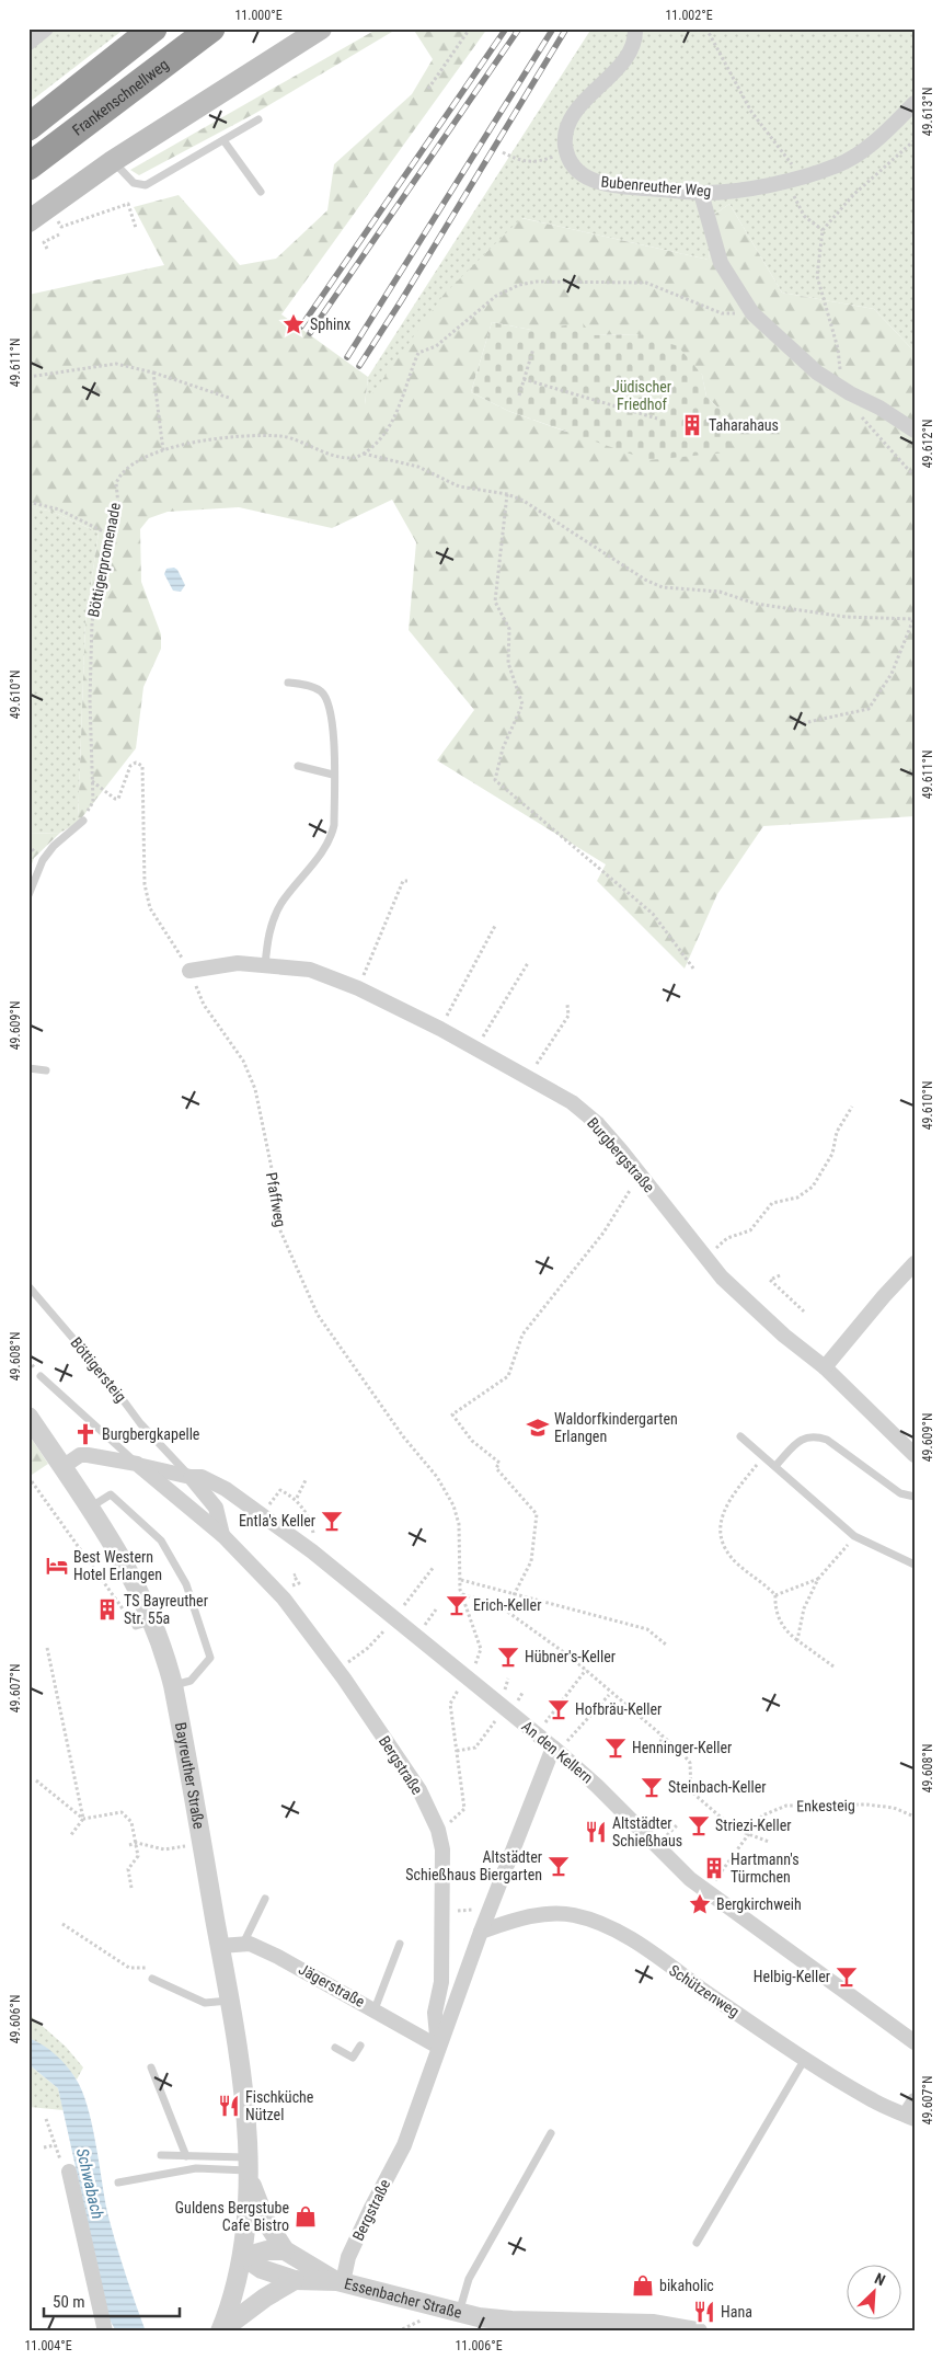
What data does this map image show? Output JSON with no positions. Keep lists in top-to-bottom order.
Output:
{
  "streets": {
    "highway": ["Frankenschnellweg"],
    "street": [
      "Bubenreuther Weg",
      "Burgbergstraße",
      "Böttigersteig",
      "An den Kellern",
      "Bergstraße",
      "Bayreuther Straße",
      "Jägerstraße",
      "Schützenweg",
      "Essenbacher Straße"
    ],
    "path": ["Böttigerpromenade", "Pfaffweg", "Enkesteig"]
  },
  "crossings": [
    ["Böttigerpromenade", "Pfaffweg"],
    ["Burgbergstraße", "Pfaffweg"],
    ["Böttigersteig", "An den Kellern"],
    ["Böttigersteig", "Bergstraße"],
    ["An den Kellern", "Bergstraße"],
    ["An den Kellern", "Enkesteig"],
    ["Bergstraße", "Jägerstraße"],
    ["Bergstraße", "Schützenweg"],
    ["Bergstraße", "Essenbacher Straße"],
    ["Bayreuther Straße", "Jägerstraße"],
    ["Bayreuther Straße", "Essenbacher Straße"]
  ],
  "water": ["Schwabach"],
  "parks": ["Jüdischer Friedhof"],
  "places": {
    "place": ["Sphinx", "Bergkirchweih"],
    "building": ["Taharahaus", "TS Bayreuther Str. 55a", "Hartmann's Türmchen"],
    "school or university": ["Waldorfkindergarten Erlangen"],
    "church": ["Burgbergkapelle"],
    "bar": [
      "Entla's Keller",
      "Erich-Keller",
      "Hübner's-Keller",
      "Hofbräu-Keller",
      "Henninger-Keller",
      "Steinbach-Keller",
      "Striezi-Keller",
      "Altstädter Schießhaus Biergarten",
      "Helbig-Keller"
    ],
    "hotel": ["Best Western Hotel Erlangen"],
    "restaurant": ["Altstädter Schießhaus", "Fischküche Nützel", "Hana"],
    "shop": ["Guldens Bergstube Cafe Bistro", "bikaholic"]
  },
  "scale_bar": "50 m",
  "north": "top right",
  "coordinates": [
    "11.000°E",
    "11.002°E",
    "49.613°N",
    "49.611°N",
    "49.612°N",
    "49.610°N",
    "49.609°N",
    "49.608°N",
    "49.607°N",
    "49.606°N",
    "11.004°E",
    "11.006°E"
  ]
}
